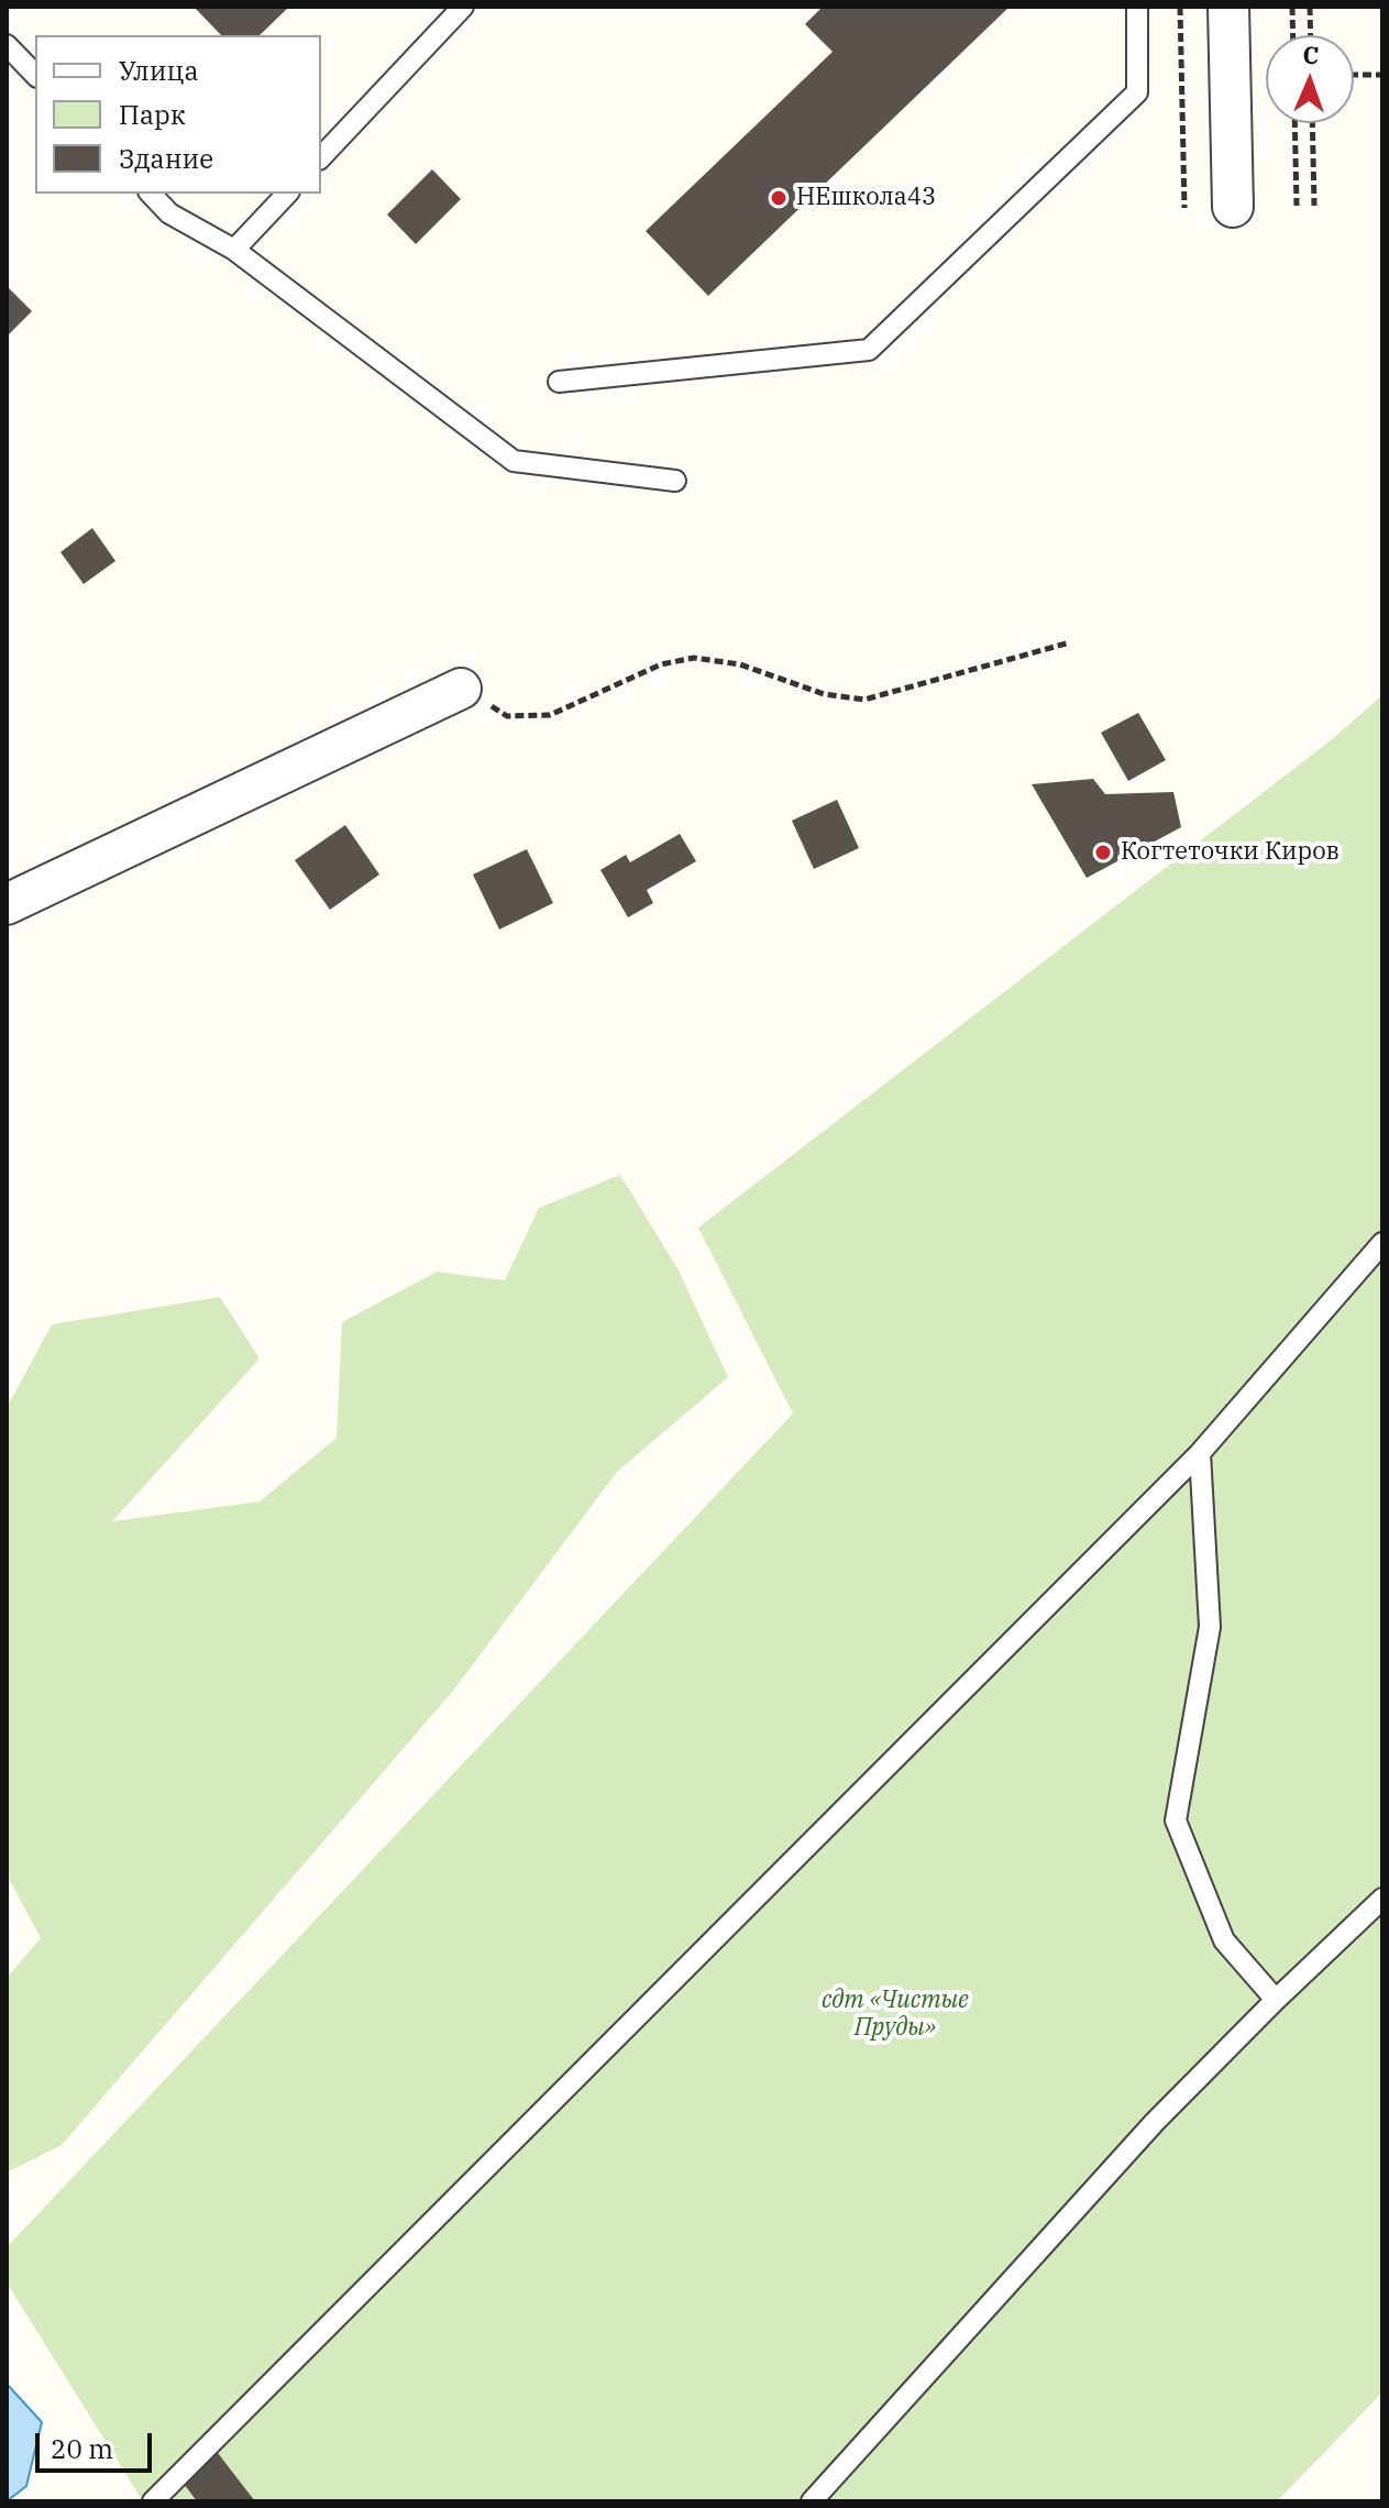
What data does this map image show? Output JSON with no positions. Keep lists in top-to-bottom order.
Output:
{
  "parks": ["сдт «Чистые Пруды»"],
  "places": ["НЕшкола43", "Когтеточки Киров"],
  "legend": ["Улица", "Парк", "Здание"],
  "scale_bar": "20 m",
  "north": "top"
}
